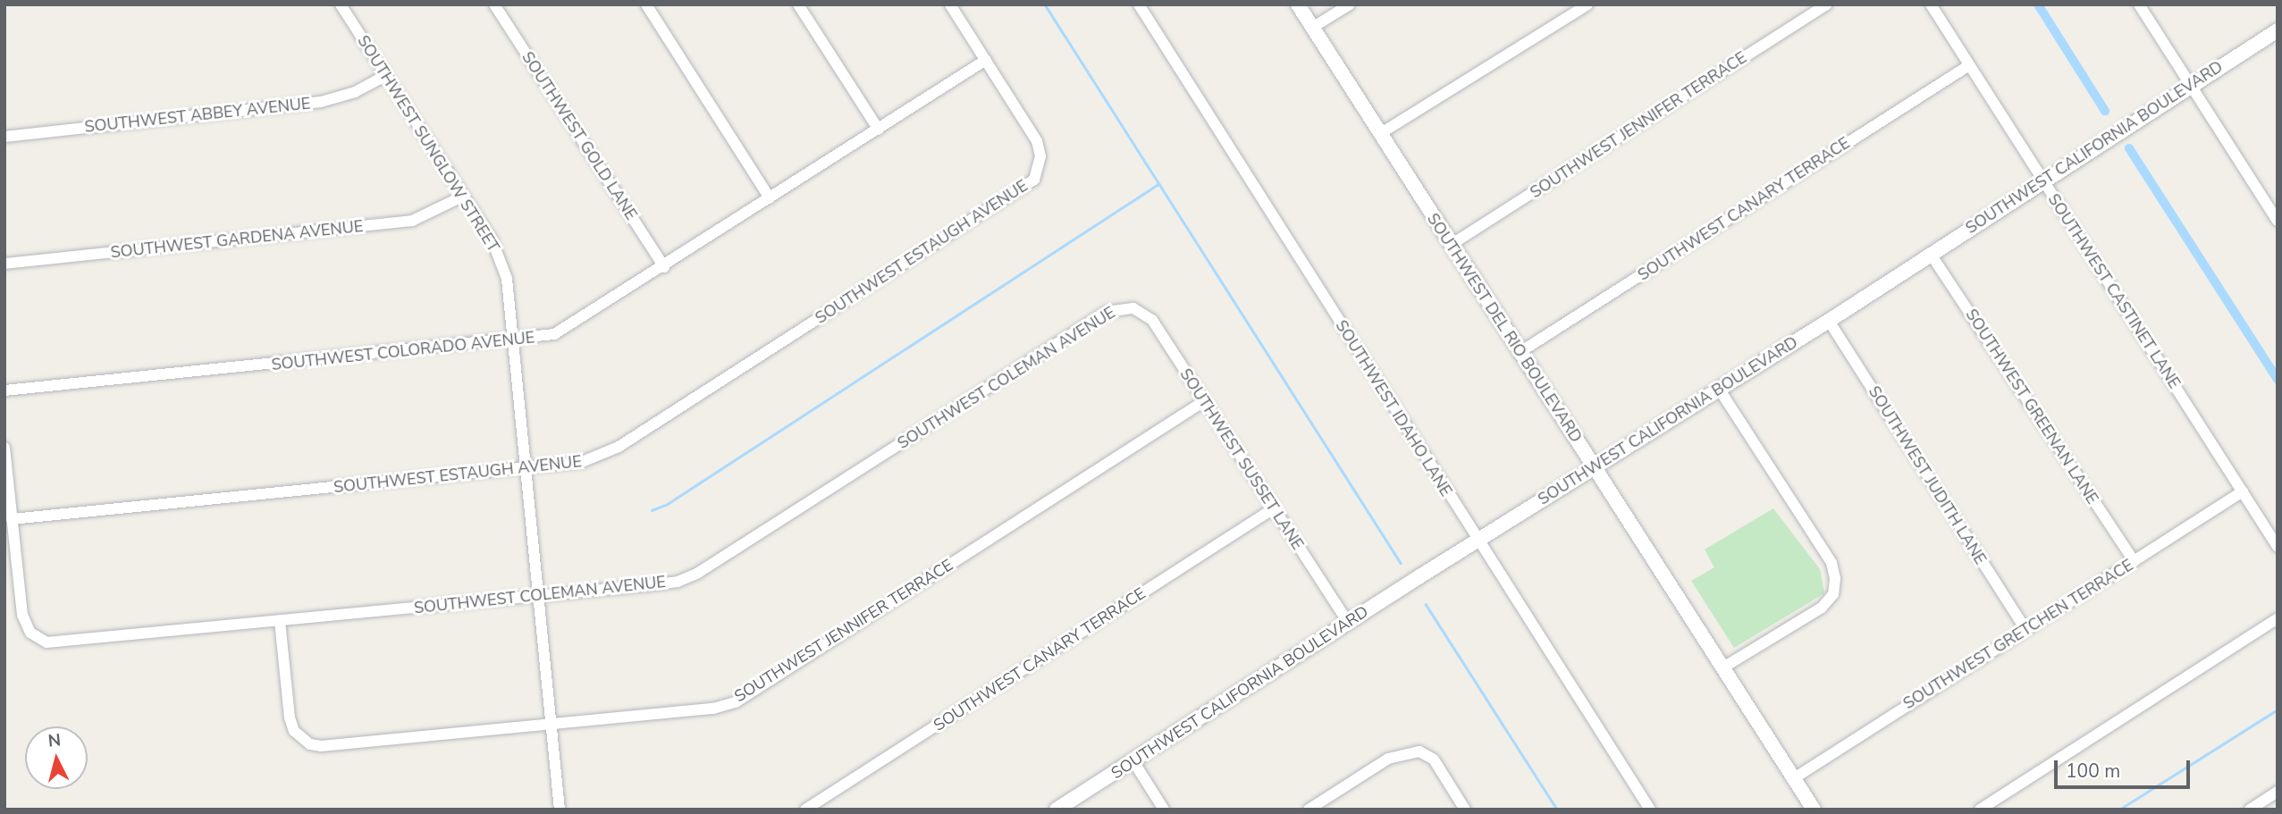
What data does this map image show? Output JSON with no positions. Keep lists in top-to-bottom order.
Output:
{
  "streets": {
    "street": [
      "SOUTHWEST ABBEY AVENUE",
      "SOUTHWEST JENNIFER TERRACE",
      "SOUTHWEST GOLD LANE",
      "SOUTHWEST SUNGLOW STREET",
      "SOUTHWEST CALIFORNIA BOULEVARD",
      "SOUTHWEST CANARY TERRACE",
      "SOUTHWEST GARDENA AVENUE",
      "SOUTHWEST ESTAUGH AVENUE",
      "SOUTHWEST CASTINET LANE",
      "SOUTHWEST DEL RIO BOULEVARD",
      "SOUTHWEST COLORADO AVENUE",
      "SOUTHWEST COLEMAN AVENUE",
      "SOUTHWEST GREENAN LANE",
      "SOUTHWEST IDAHO LANE",
      "SOUTHWEST SUSSET LANE",
      "SOUTHWEST JUDITH LANE",
      "SOUTHWEST GRETCHEN TERRACE"
    ]
  },
  "crossings": [
    ["SOUTHWEST ABBEY AVENUE", "SOUTHWEST SUNGLOW STREET"],
    ["SOUTHWEST JENNIFER TERRACE", "SOUTHWEST SUNGLOW STREET"],
    ["SOUTHWEST JENNIFER TERRACE", "SOUTHWEST DEL RIO BOULEVARD"],
    ["SOUTHWEST JENNIFER TERRACE", "SOUTHWEST COLEMAN AVENUE"],
    ["SOUTHWEST JENNIFER TERRACE", "SOUTHWEST SUSSET LANE"],
    ["SOUTHWEST GOLD LANE", "SOUTHWEST COLORADO AVENUE"],
    ["SOUTHWEST SUNGLOW STREET", "SOUTHWEST GARDENA AVENUE"],
    ["SOUTHWEST SUNGLOW STREET", "SOUTHWEST ESTAUGH AVENUE"],
    ["SOUTHWEST SUNGLOW STREET", "SOUTHWEST COLORADO AVENUE"],
    ["SOUTHWEST SUNGLOW STREET", "SOUTHWEST COLEMAN AVENUE"],
    ["SOUTHWEST CALIFORNIA BOULEVARD", "SOUTHWEST CASTINET LANE"],
    ["SOUTHWEST CALIFORNIA BOULEVARD", "SOUTHWEST DEL RIO BOULEVARD"],
    ["SOUTHWEST CALIFORNIA BOULEVARD", "SOUTHWEST GREENAN LANE"],
    ["SOUTHWEST CALIFORNIA BOULEVARD", "SOUTHWEST IDAHO LANE"],
    ["SOUTHWEST CALIFORNIA BOULEVARD", "SOUTHWEST SUSSET LANE"],
    ["SOUTHWEST CALIFORNIA BOULEVARD", "SOUTHWEST JUDITH LANE"],
    ["SOUTHWEST CANARY TERRACE", "SOUTHWEST CASTINET LANE"],
    ["SOUTHWEST CANARY TERRACE", "SOUTHWEST DEL RIO BOULEVARD"],
    ["SOUTHWEST CANARY TERRACE", "SOUTHWEST SUSSET LANE"],
    ["SOUTHWEST ESTAUGH AVENUE", "SOUTHWEST COLORADO AVENUE"],
    ["SOUTHWEST ESTAUGH AVENUE", "SOUTHWEST COLEMAN AVENUE"],
    ["SOUTHWEST CASTINET LANE", "SOUTHWEST GRETCHEN TERRACE"],
    ["SOUTHWEST DEL RIO BOULEVARD", "SOUTHWEST GRETCHEN TERRACE"],
    ["SOUTHWEST COLEMAN AVENUE", "SOUTHWEST SUSSET LANE"],
    ["SOUTHWEST GREENAN LANE", "SOUTHWEST GRETCHEN TERRACE"],
    ["SOUTHWEST JUDITH LANE", "SOUTHWEST GRETCHEN TERRACE"]
  ],
  "scale_bar": "100 m",
  "north": "top"
}
